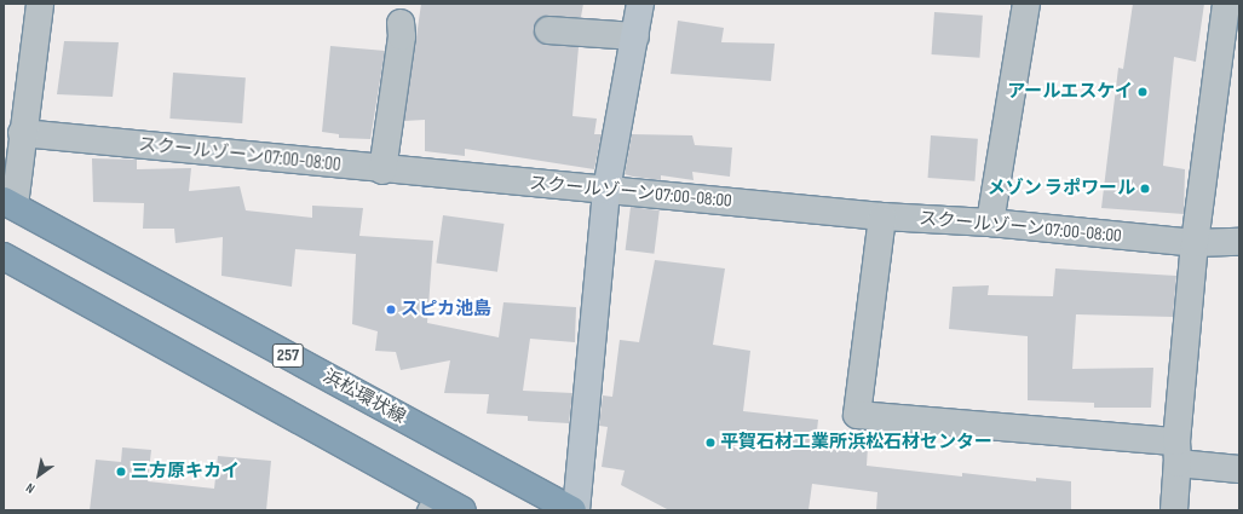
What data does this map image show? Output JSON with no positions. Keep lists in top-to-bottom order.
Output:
{
  "streets": {
    "highway": ["257", "浜松環状線"],
    "street": ["スクールゾーン07:00-08:00"]
  },
  "places": [
    "アールエスケイ",
    "メゾン ラポワール",
    "スピカ池島",
    "平賀石材工業所浜松石材センター",
    "三方原キカイ"
  ],
  "north": "bottom left"
}
